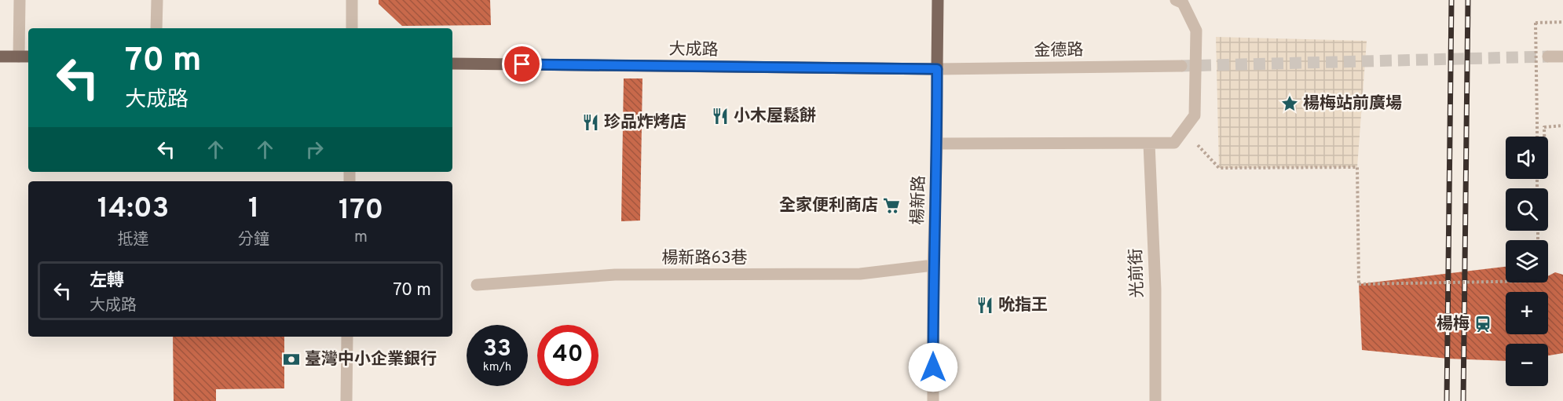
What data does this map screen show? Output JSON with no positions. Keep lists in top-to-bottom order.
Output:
{
  "streets": {
    "main road": ["大成路", "楊新路"],
    "street": ["金德路", "楊新路63巷", "光前街"]
  },
  "crossings": [
    ["大成路", "金德路"],
    ["大成路", "楊新路"],
    ["金德路", "楊新路"],
    ["楊新路", "楊新路63巷"]
  ],
  "places": {
    "place": ["楊梅站前廣場"],
    "restaurant": ["小木屋鬆餅", "珍品炸烤店", "吮指王"],
    "supermarket": ["全家便利商店"],
    "station": ["楊梅"],
    "bank": ["臺灣中小企業銀行"]
  },
  "page": {
    "turn": ["70 m", "大成路"],
    "map_buttons": ["+", "−"],
    "eta": [
      "14:03",
      "抵達",
      "1",
      "分鐘",
      "170",
      "m"
    ],
    "list": [
      {
        "name": "左轉",
        "note": "大成路",
        "value": "70 m"
      }
    ],
    "speed": "33 km/h",
    "limit": "40"
  }
}
